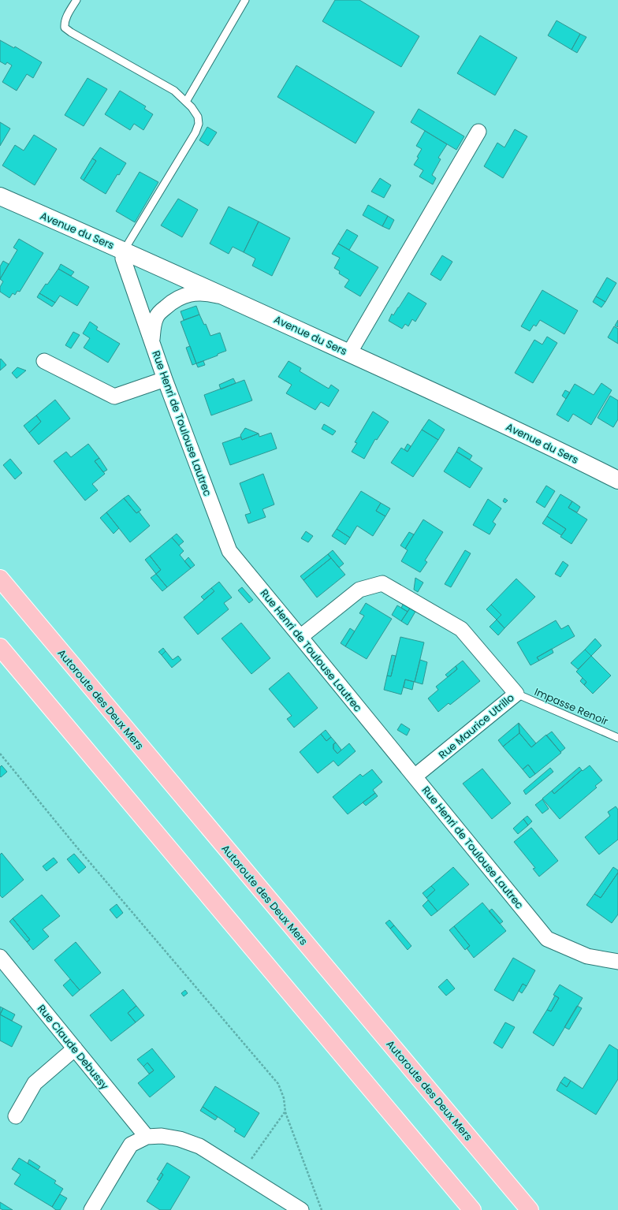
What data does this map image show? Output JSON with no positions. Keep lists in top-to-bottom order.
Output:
{
  "streets": {
    "highway": ["Autoroute des Deux Mers"],
    "street": [
      "Avenue du Sers",
      "Rue Henri de Toulouse Lautrec",
      "Rue Maurice Utrillo",
      "Rue Claude Debussy"
    ],
    "lane": ["Impasse Renoir"]
  },
  "crossings": [
    ["Avenue du Sers", "Rue Henri de Toulouse Lautrec"],
    ["Rue Henri de Toulouse Lautrec", "Rue Maurice Utrillo"],
    ["Impasse Renoir", "Rue Maurice Utrillo"]
  ]
}
